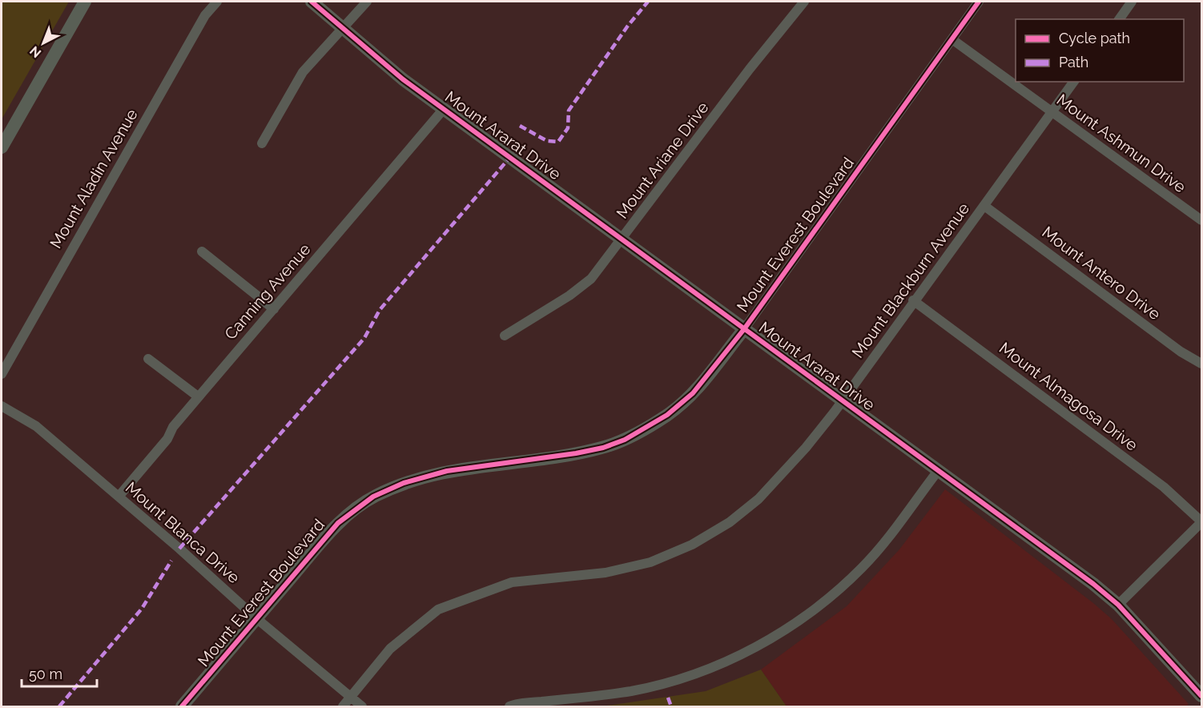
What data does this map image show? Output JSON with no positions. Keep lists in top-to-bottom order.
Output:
{
  "streets": {
    "street": [
      "Mount Ararat Drive",
      "Mount Ashmun Drive",
      "Mount Ariane Drive",
      "Mount Aladin Avenue",
      "Mount Everest Boulevard",
      "Mount Antero Drive",
      "Mount Blackburn Avenue",
      "Canning Avenue",
      "Mount Almagosa Drive",
      "Mount Blanca Drive"
    ]
  },
  "crossings": [
    ["Mount Ararat Drive", "Mount Ariane Drive"],
    ["Mount Ararat Drive", "Mount Everest Boulevard"],
    ["Mount Ararat Drive", "Mount Blackburn Avenue"],
    ["Mount Ararat Drive", "Canning Avenue"],
    ["Mount Ashmun Drive", "Mount Everest Boulevard"],
    ["Mount Ashmun Drive", "Mount Blackburn Avenue"],
    ["Mount Everest Boulevard", "Mount Blanca Drive"],
    ["Mount Antero Drive", "Mount Blackburn Avenue"],
    ["Mount Blackburn Avenue", "Mount Almagosa Drive"],
    ["Mount Blackburn Avenue", "Mount Blanca Drive"],
    ["Canning Avenue", "Mount Blanca Drive"]
  ],
  "legend": ["Cycle path", "Path"],
  "scale_bar": "50 m",
  "north": "bottom left"
}
